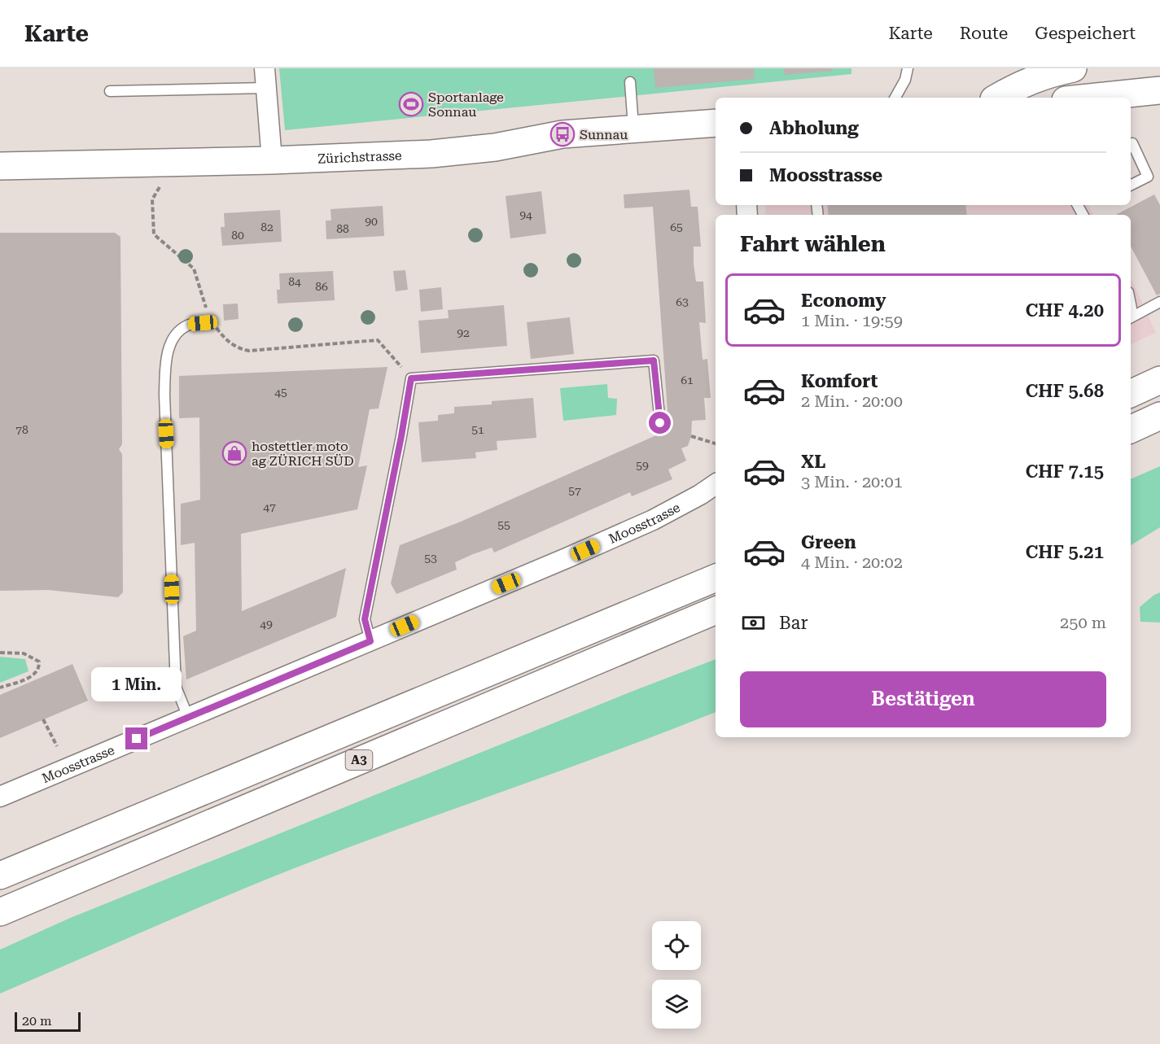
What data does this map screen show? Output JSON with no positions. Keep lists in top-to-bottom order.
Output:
{
  "streets": {
    "main road": ["Zürichstrasse", "A3"],
    "street": ["Moosstrasse"]
  },
  "places": {
    "sports": ["Sportanlage Sonnau"],
    "bus stop": ["Sunnau"],
    "shop": ["hostettler moto ag ZÜRICH SÜD"]
  },
  "house_numbers": [
    "94",
    "90",
    "82",
    "65",
    "88",
    "80",
    "84",
    "86",
    "63",
    "92",
    "61",
    "45",
    "78",
    "51",
    "59",
    "57",
    "47",
    "55",
    "53",
    "49"
  ],
  "scale_bar": "20 m",
  "page": {
    "header": "Karte",
    "nav": ["Karte", "Route", "Gespeichert"],
    "banner": ["Abholung", "Moosstrasse"],
    "heading": "Fahrt wählen",
    "list": [
      {
        "name": "Economy",
        "note": "1 Min. · 19:59",
        "value": "CHF 4.20"
      },
      {
        "name": "Komfort",
        "note": "2 Min. · 20:00",
        "value": "CHF 5.68"
      },
      {
        "name": "XL",
        "note": "3 Min. · 20:01",
        "value": "CHF 7.15"
      },
      {
        "name": "Green",
        "note": "4 Min. · 20:02",
        "value": "CHF 5.21"
      }
    ],
    "pay": ["Bar", "250 m"],
    "buttons": "Bestätigen",
    "bubble": "1 Min.",
    "scale": "20 m"
  }
}
